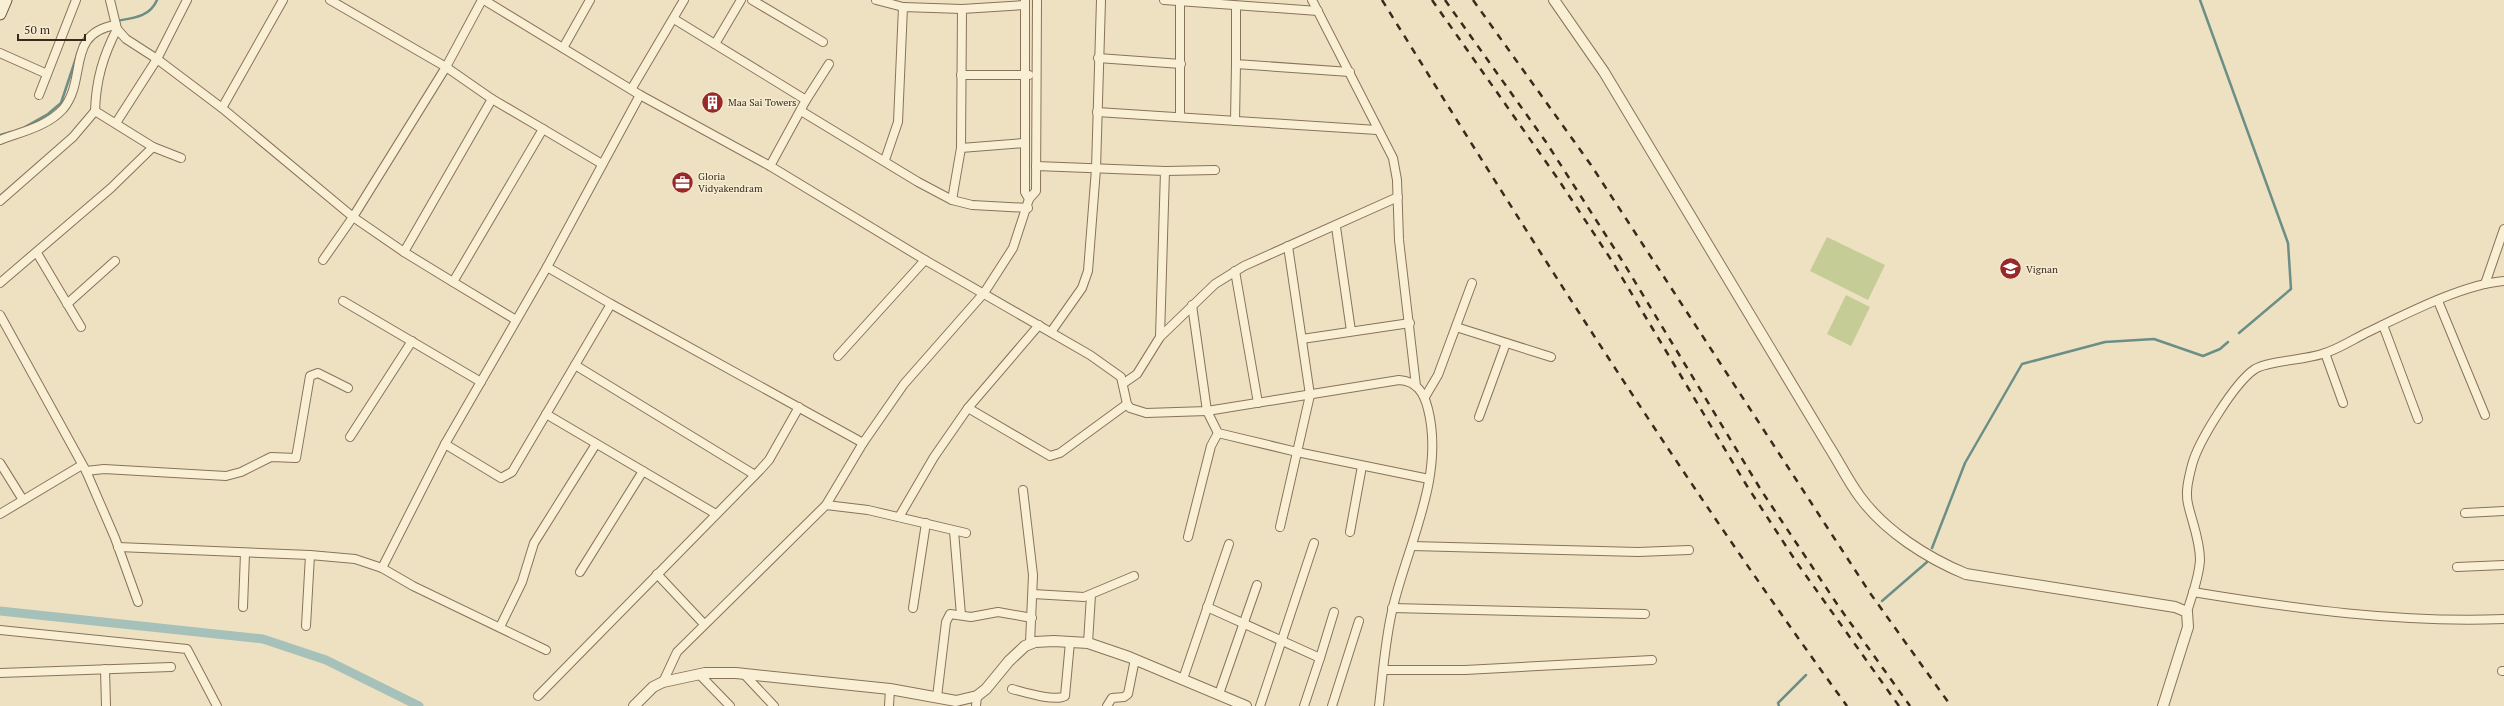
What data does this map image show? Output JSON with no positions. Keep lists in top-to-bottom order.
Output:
{
  "places": {
    "building": ["Maa Sai Towers"],
    "office": ["Gloria Vidyakendram"],
    "school or university": ["Vignan"]
  },
  "scale_bar": "50 m"
}
